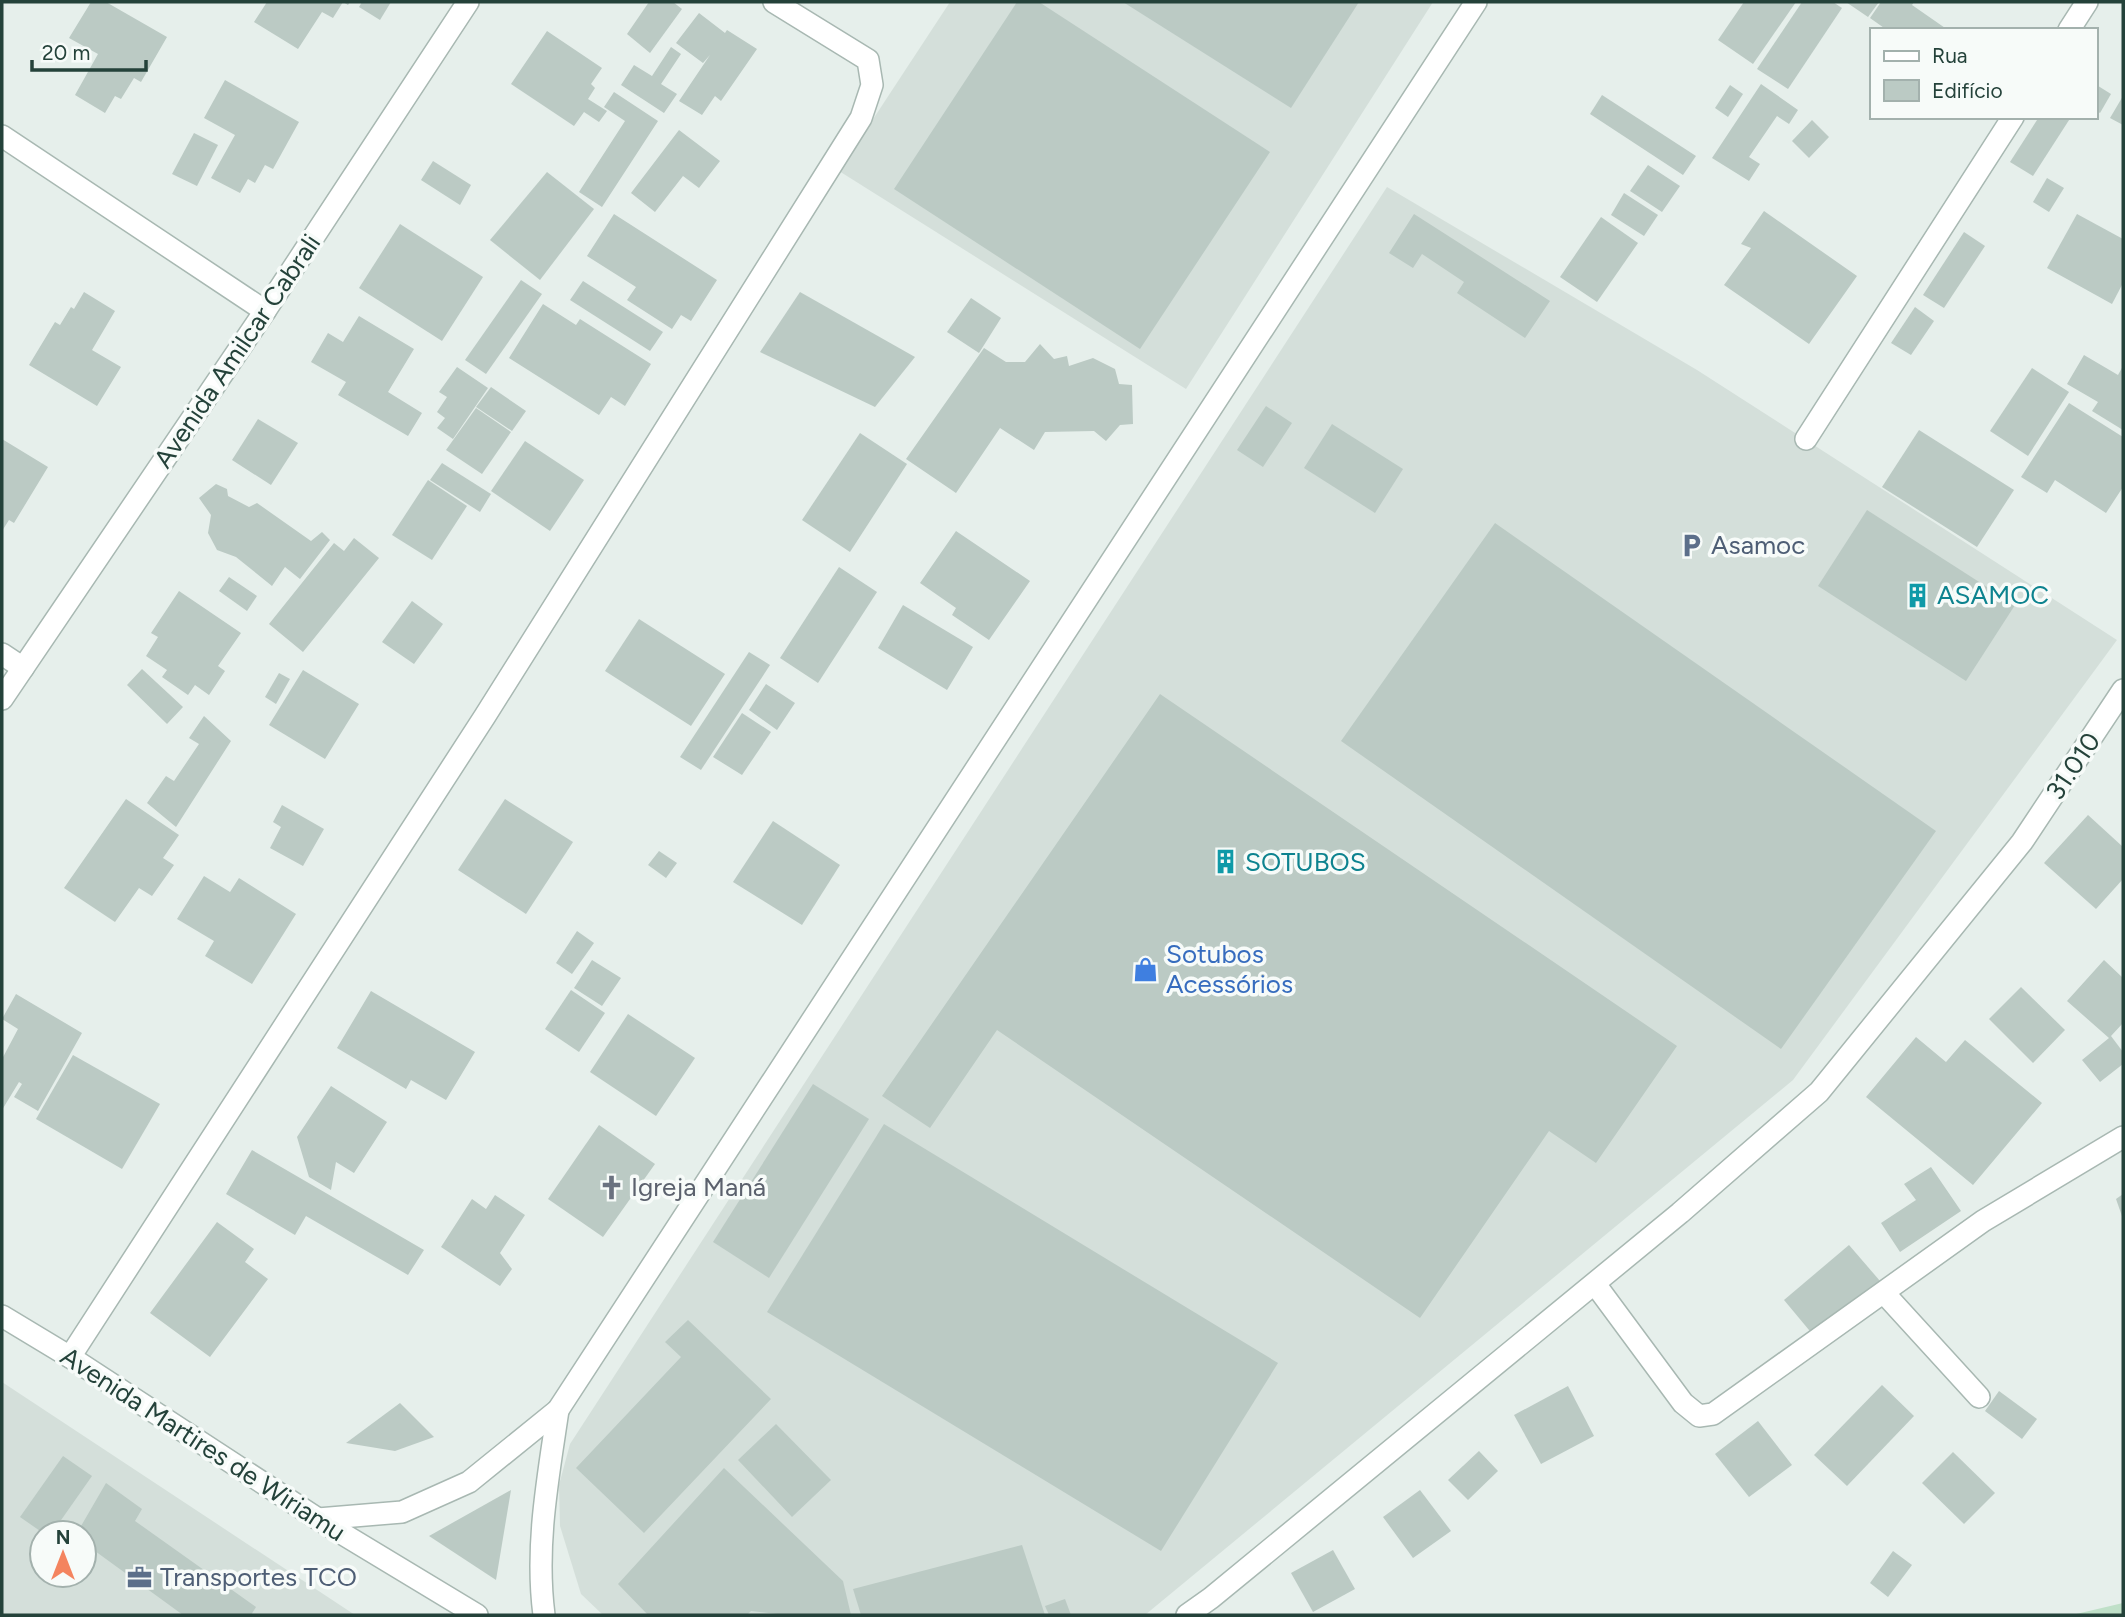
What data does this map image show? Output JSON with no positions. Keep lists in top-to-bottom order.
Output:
{
  "streets": {
    "street": ["Avenida Amilcar Cabrali", "31.010", "Avenida Martires de Wiriamu"]
  },
  "places": {
    "parking": ["Asamoc"],
    "building": ["ASAMOC", "SOTUBOS"],
    "shop": ["Sotubos Acessórios"],
    "church": ["Igreja Maná"],
    "office": ["Transportes TCO"]
  },
  "legend": ["Rua", "Edifício"],
  "scale_bar": "20 m",
  "north": "top"
}
